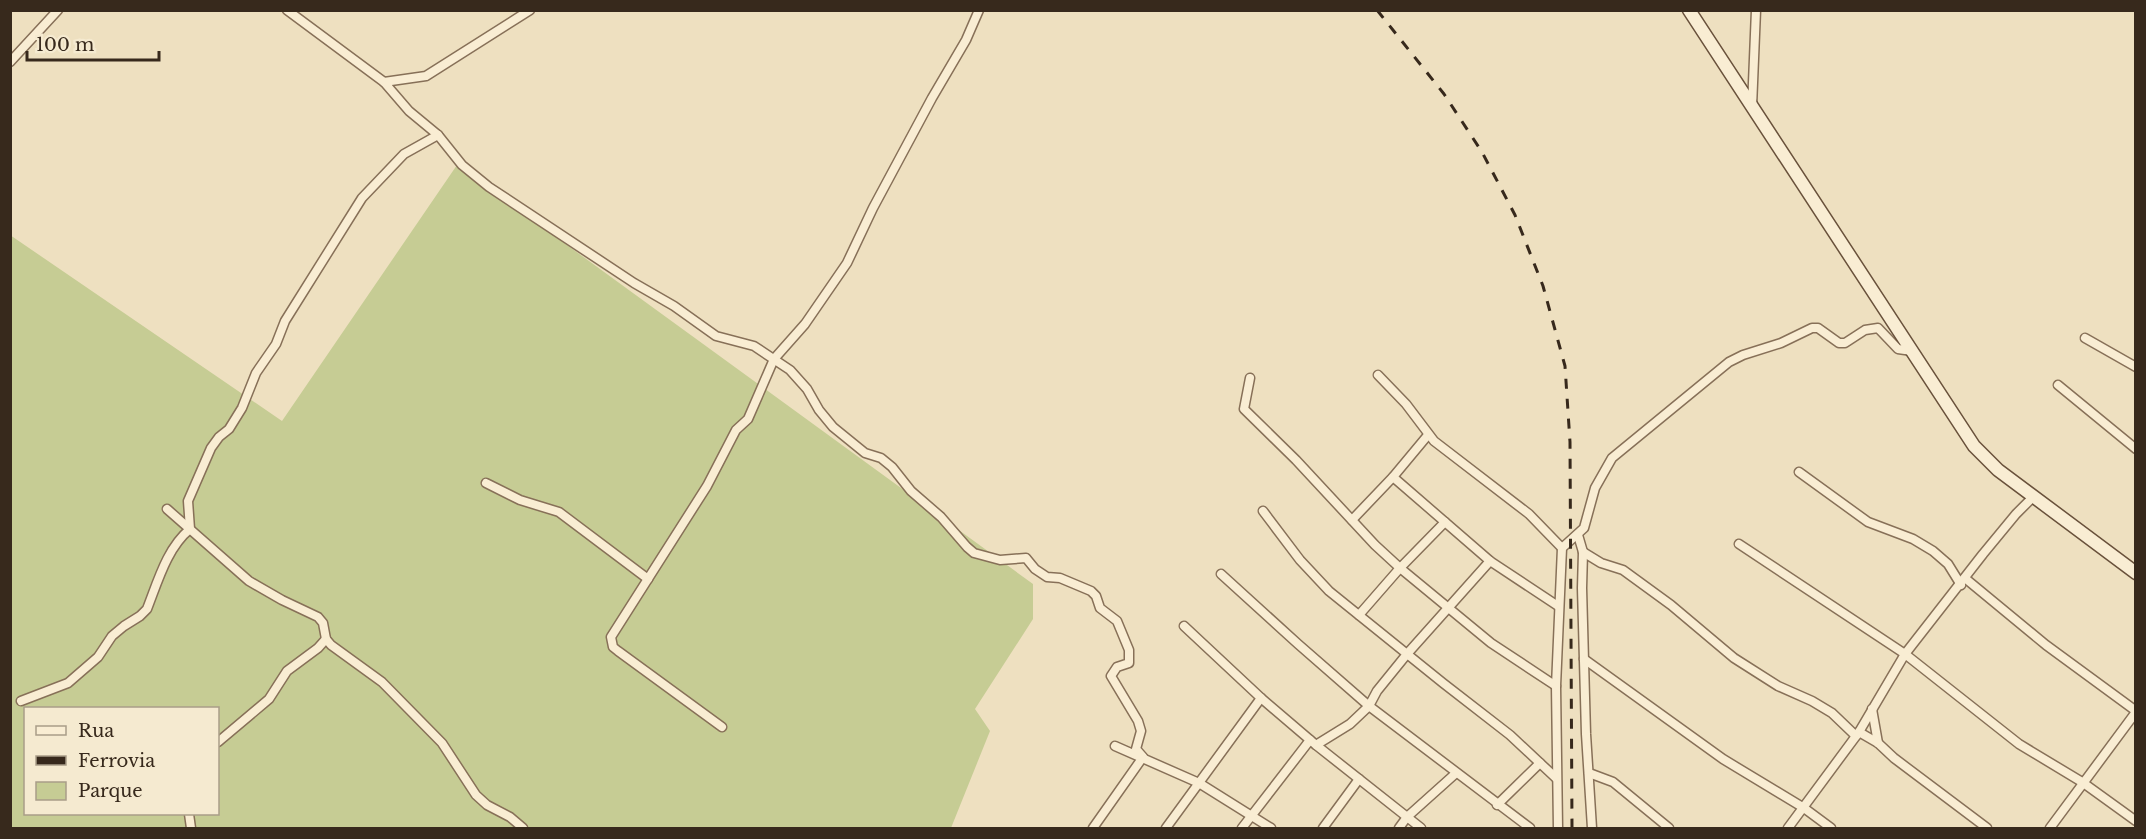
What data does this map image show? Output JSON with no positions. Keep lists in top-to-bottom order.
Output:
{
  "legend": ["Rua", "Ferrovia", "Parque"],
  "scale_bar": "100 m"
}
